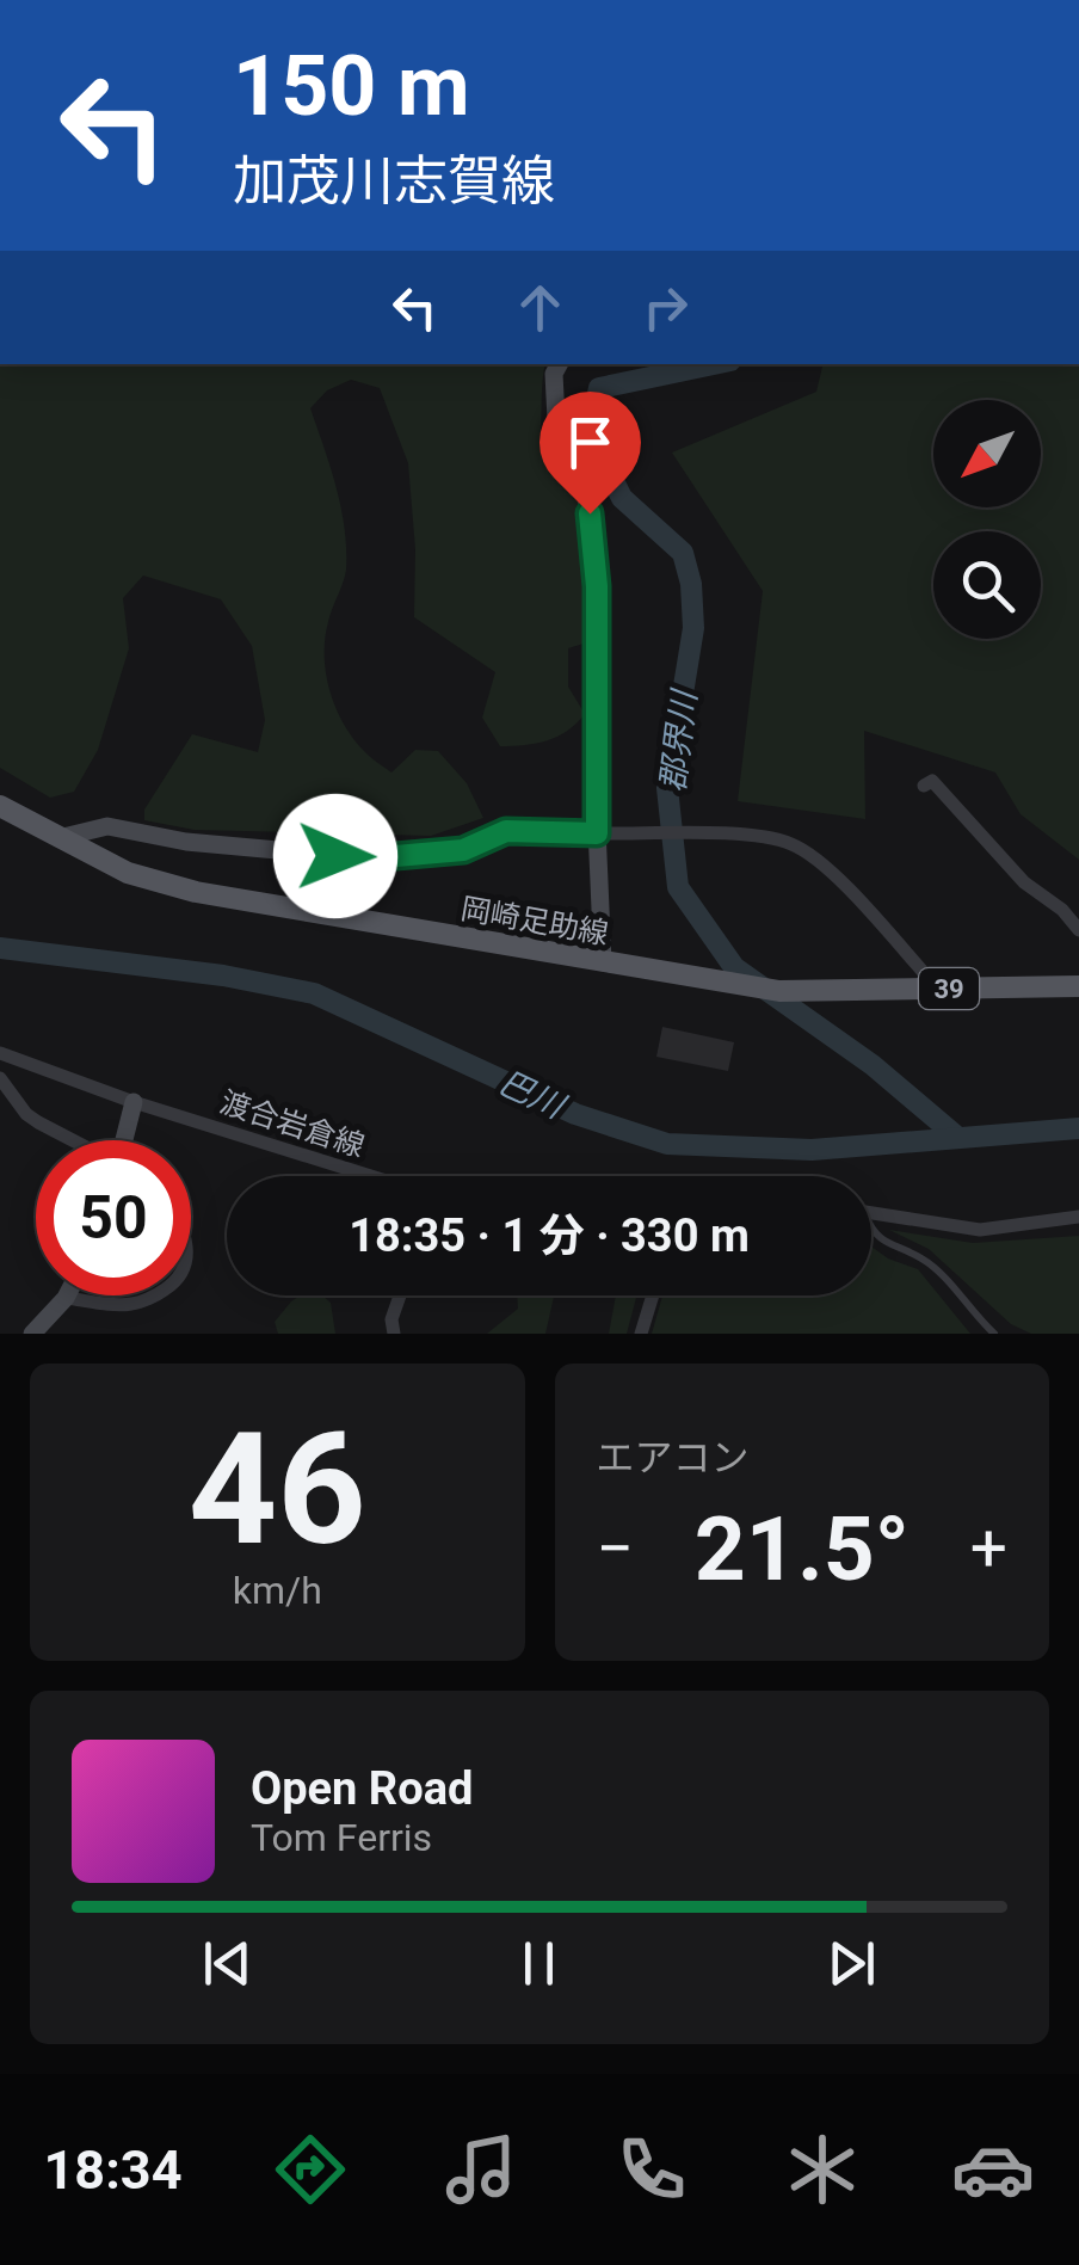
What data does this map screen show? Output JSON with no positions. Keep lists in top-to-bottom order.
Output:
{
  "streets": {
    "main road": ["岡崎足助線", "39"],
    "street": ["渡合岩倉線"]
  },
  "water": ["郡界川", "巴川"],
  "north": "bottom left",
  "page": {
    "turn": ["150 m", "加茂川志賀線"],
    "limit": "50",
    "trip": "18:35 · 1 分 · 330 m",
    "tile": [
      ["46", "km/h"],
      "エアコン"
    ],
    "heat": ["−", "21.5°", "+"],
    "song": ["Open Road", "Tom Ferris"],
    "tabs": "18:34"
  }
}
